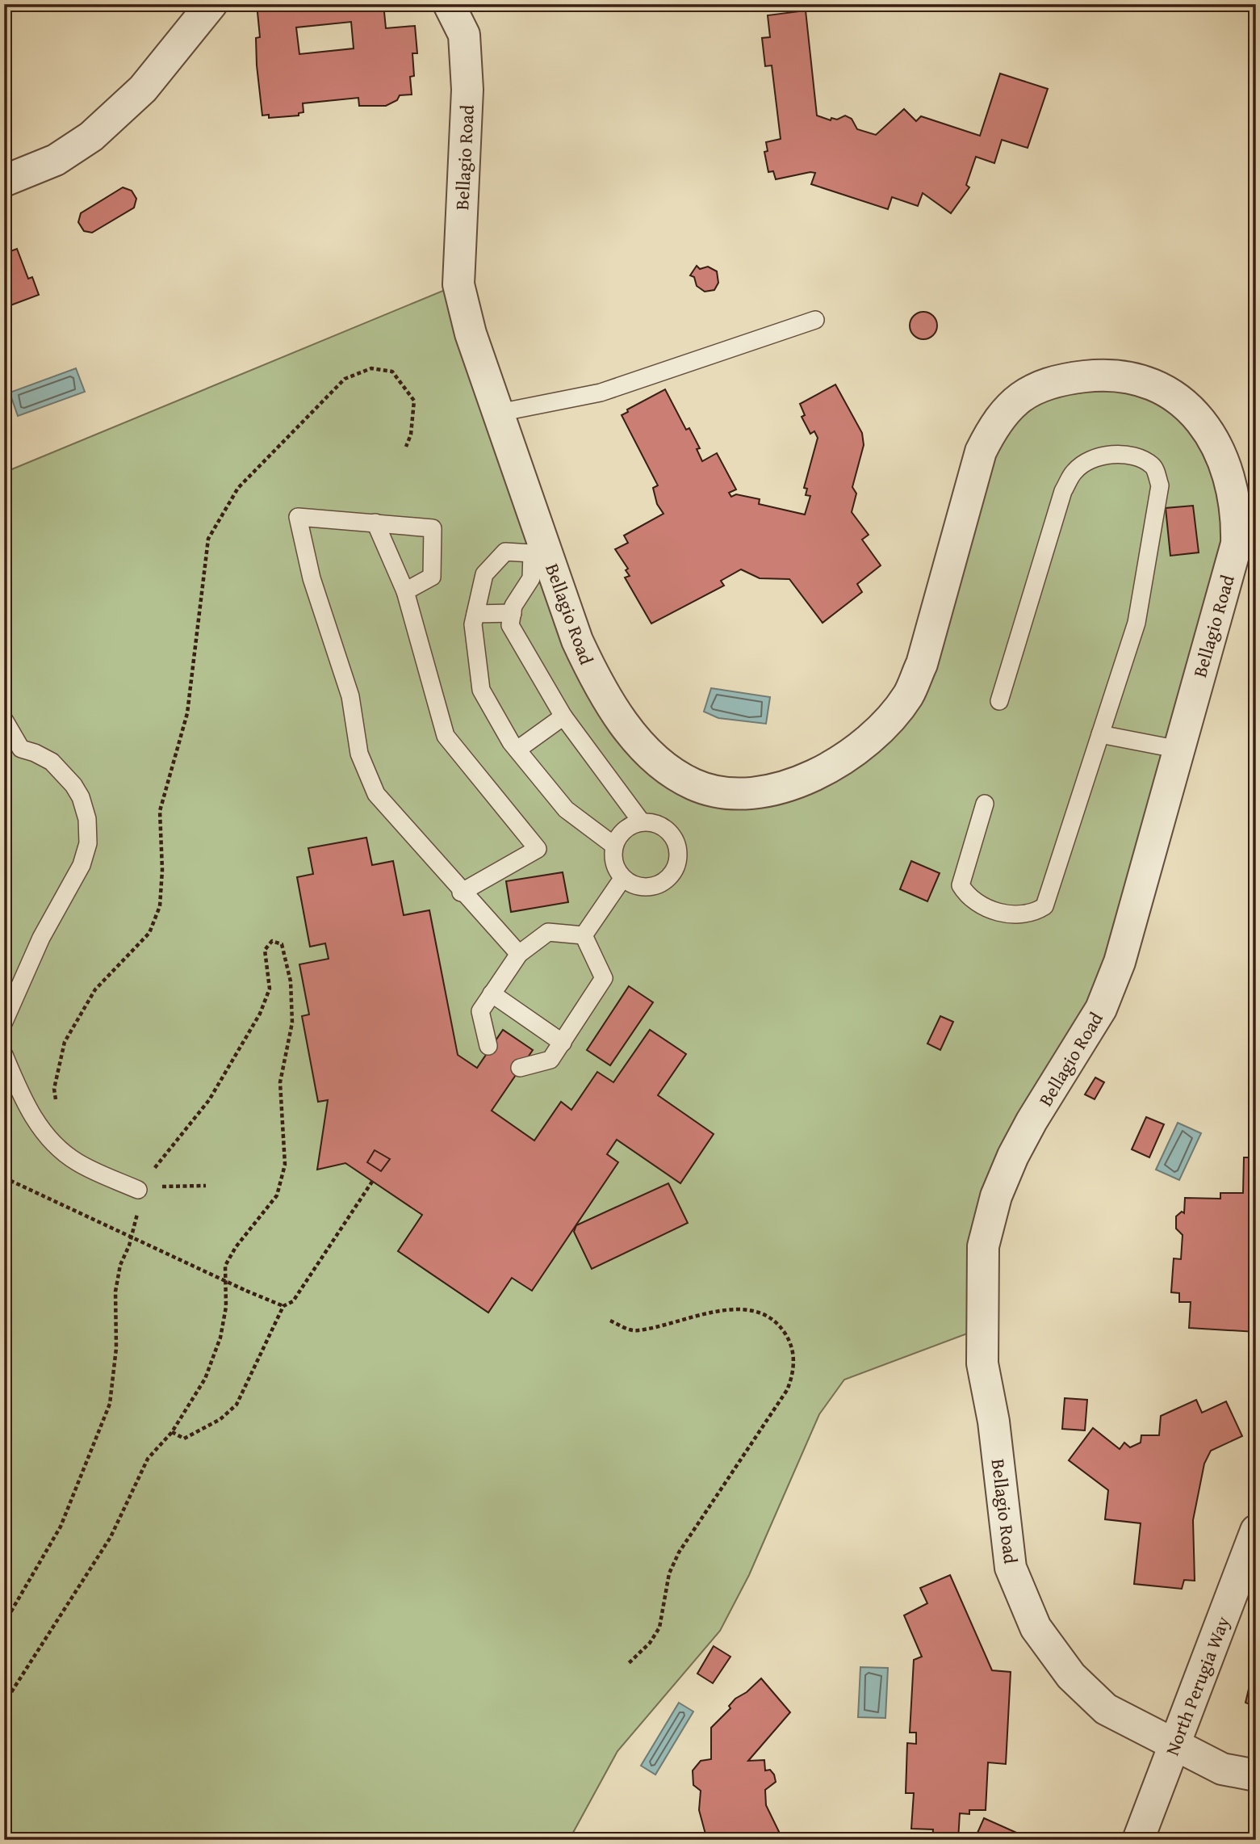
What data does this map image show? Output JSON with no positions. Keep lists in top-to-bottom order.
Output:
{
  "streets": {
    "street": ["Bellagio Road", "North Perugia Way"]
  },
  "crossings": [
    ["Bellagio Road", "North Perugia Way"]
  ]
}
